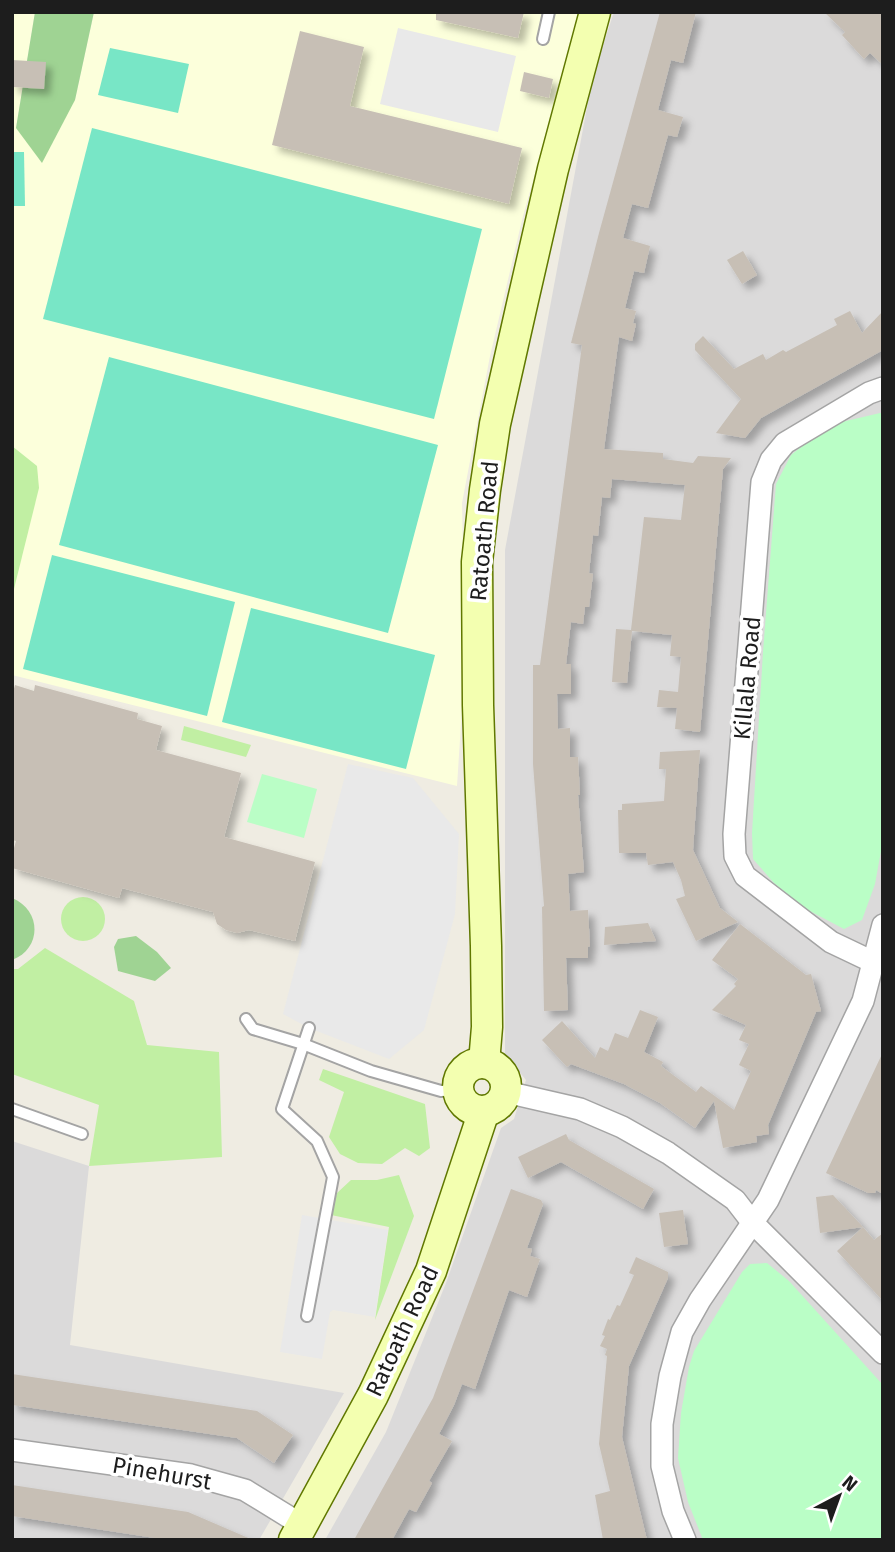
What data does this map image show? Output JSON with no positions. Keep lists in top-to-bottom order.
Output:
{
  "streets": {
    "main road": ["Ratoath Road"],
    "street": ["Killala Road", "Pinehurst"]
  },
  "crossings": [
    ["Ratoath Road", "Pinehurst"]
  ],
  "north": "top right"
}
